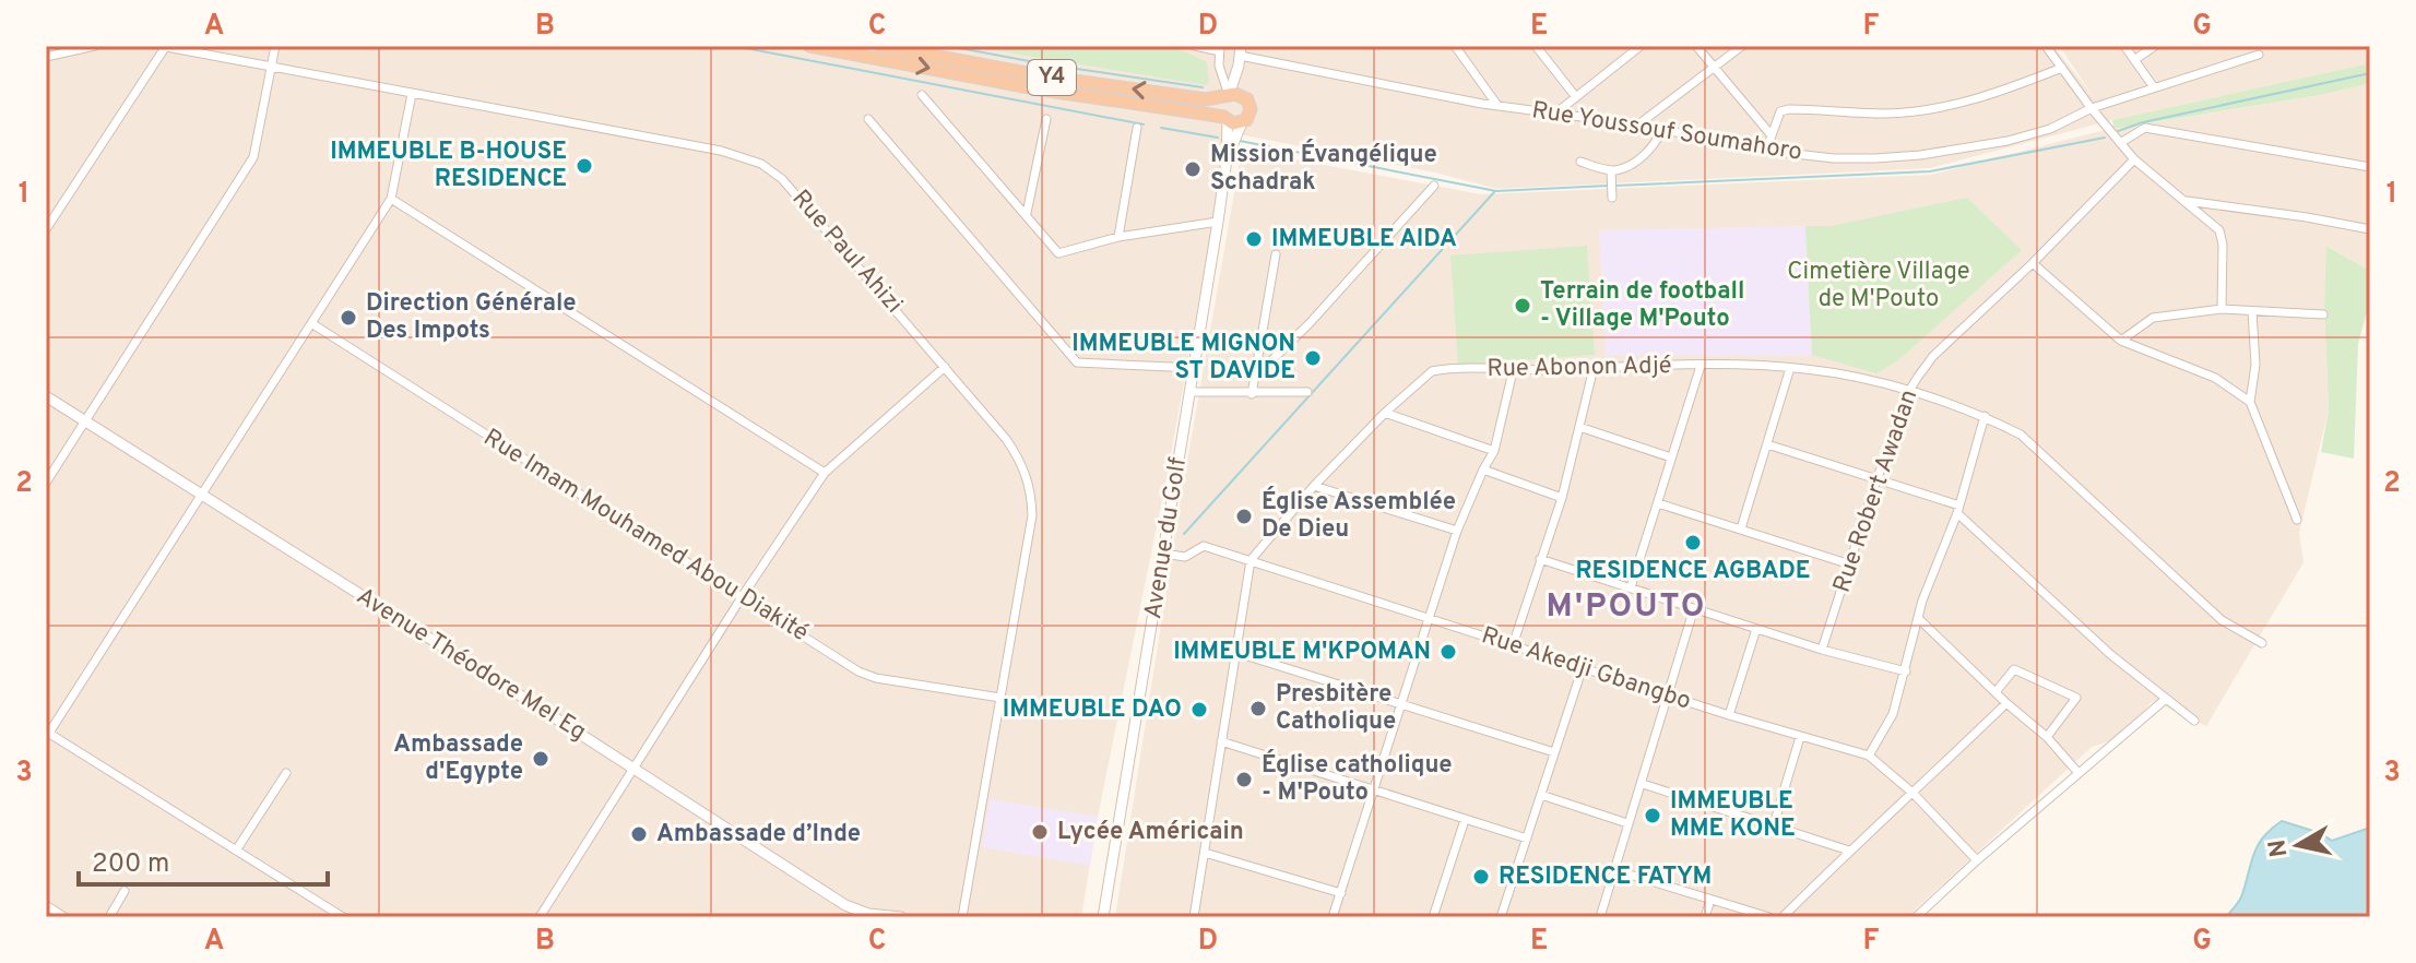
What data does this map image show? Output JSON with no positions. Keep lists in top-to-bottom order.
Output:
{
  "streets": {
    "highway": ["Y4"],
    "main road": ["Avenue du Golf", "Avenue Théodore Mel Eg"],
    "street": [
      "Rue Youssouf Soumahoro",
      "Rue Paul Ahizi",
      "Rue Abonon Adjé",
      "Rue Robert Awadan",
      "Rue Imam Mouhamed Abou Diakité",
      "Rue Akedji Gbangbo"
    ]
  },
  "crossings": [
    ["Y4", "Avenue du Golf"],
    ["Rue Paul Ahizi", "Rue Imam Mouhamed Abou Diakité"],
    ["Rue Abonon Adjé", "Rue Robert Awadan"],
    ["Rue Abonon Adjé", "Rue Akedji Gbangbo"],
    ["Avenue du Golf", "Rue Akedji Gbangbo"]
  ],
  "districts": ["M'POUTO"],
  "parks": ["Cimetière Village de M'Pouto"],
  "places": [
    "IMMEUBLE B-HOUSE RESIDENCE",
    "Mission Évangélique Schadrak",
    "IMMEUBLE AIDA",
    "Terrain de football - Village M'Pouto",
    "Direction Générale Des Impots",
    "IMMEUBLE MIGNON ST DAVIDE",
    "Église Assemblée De Dieu",
    "RESIDENCE AGBADE",
    "IMMEUBLE M'KPOMAN",
    "Presbitère Catholique",
    "IMMEUBLE DAO",
    "Ambassade d'Egypte",
    "Église catholique - M'Pouto",
    "IMMEUBLE MME KONE",
    "Lycée Américain",
    "Ambassade d’Inde",
    "RESIDENCE FATYM"
  ],
  "scale_bar": "200 m",
  "north": "left",
  "grid": {
    "columns": [
      "A",
      "B",
      "C",
      "D",
      "E",
      "F",
      "G"
    ],
    "rows": ["1", "2", "3"]
  }
}
